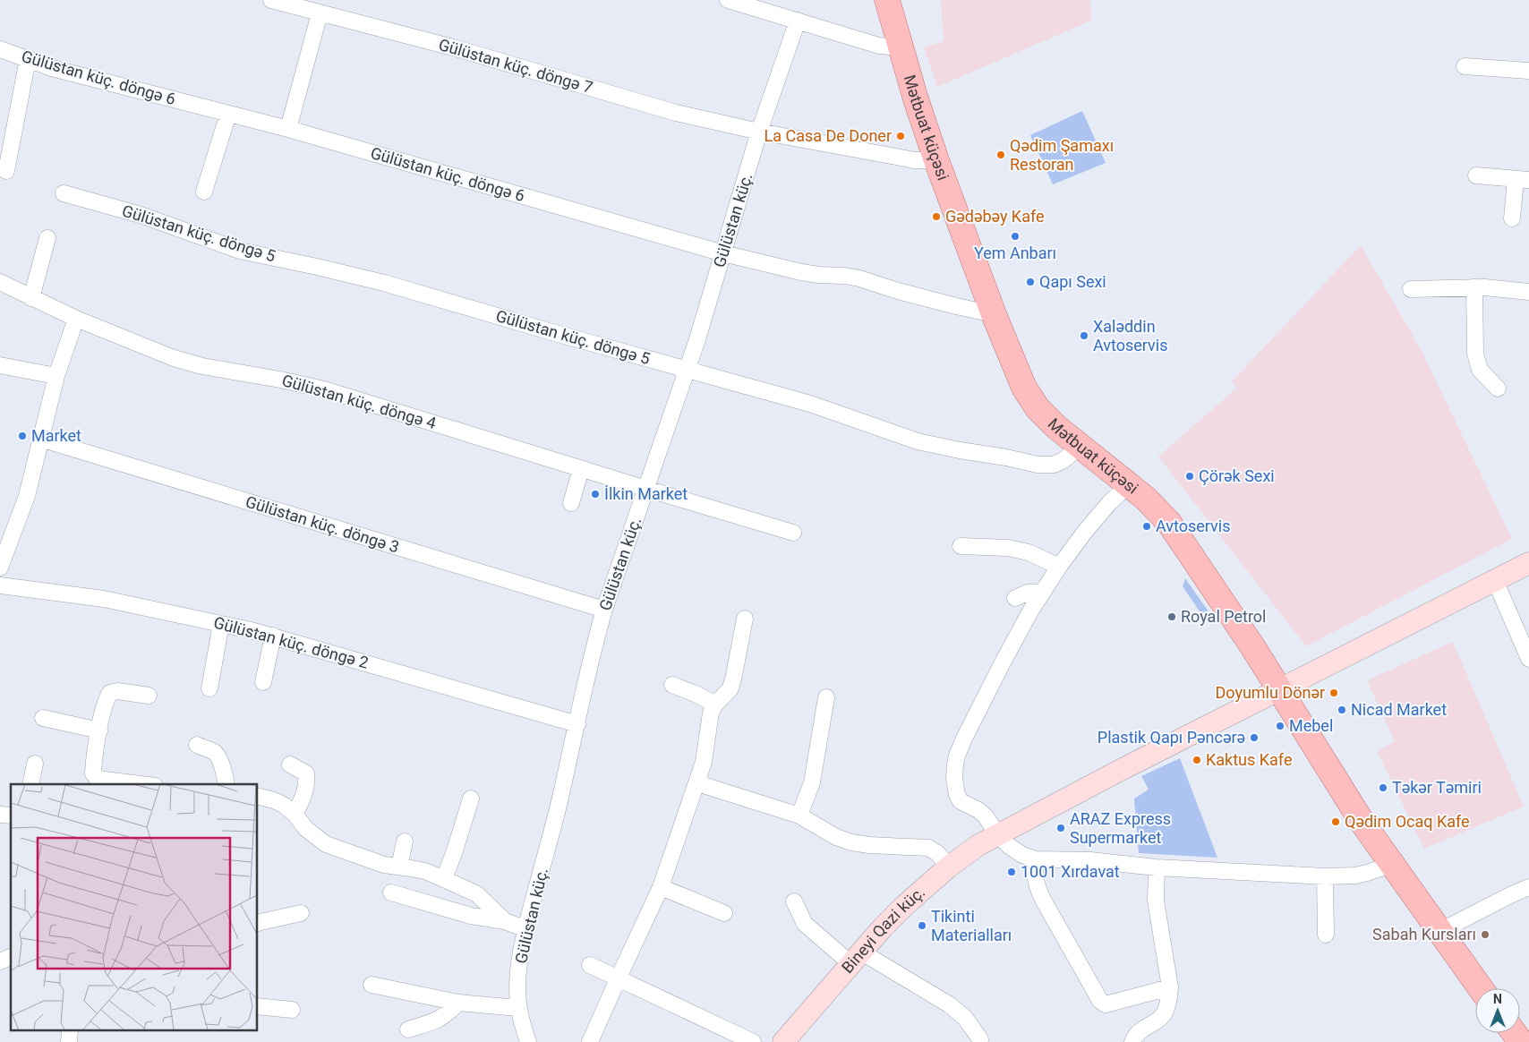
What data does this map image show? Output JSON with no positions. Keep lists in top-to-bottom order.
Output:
{
  "streets": {
    "main road": ["Mətbuat küçəsi", "Bineyi Qazi küç."],
    "street": [
      "Gülüstan küç. döngə 7",
      "Gülüstan küç. döngə 6",
      "Gülüstan küç.",
      "Gülüstan küç. döngə 5",
      "Gülüstan küç. döngə 4",
      "Gülüstan küç. döngə 3",
      "Gülüstan küç. döngə 2"
    ]
  },
  "crossings": [
    ["Gülüstan küç. döngə 7", "Mətbuat küçəsi"],
    ["Gülüstan küç. döngə 7", "Gülüstan küç."],
    ["Gülüstan küç. döngə 6", "Mətbuat küçəsi"],
    ["Gülüstan küç. döngə 6", "Gülüstan küç."],
    ["Mətbuat küçəsi", "Gülüstan küç. döngə 5"],
    ["Mətbuat küçəsi", "Bineyi Qazi küç."],
    ["Gülüstan küç.", "Gülüstan küç. döngə 5"],
    ["Gülüstan küç.", "Gülüstan küç. döngə 4"],
    ["Gülüstan küç.", "Gülüstan küç. döngə 3"],
    ["Gülüstan küç.", "Gülüstan küç. döngə 2"]
  ],
  "places": [
    "La Casa De Doner",
    "Qədim Şamaxı Restoran",
    "Gədəbəy Kafe",
    "Yem Anbarı",
    "Qapı Sexi",
    "Xaləddin Avtoservis",
    "Market",
    "Çörək Sexi",
    "İlkin Market",
    "Avtoservis",
    "Royal Petrol",
    "Doyumlu Dönər",
    "Nicad Market",
    "Mebel",
    "Plastik Qapı Pəncərə",
    "Kaktus Kafe",
    "Təkər Təmiri",
    "Qədim Ocaq Kafe",
    "ARAZ Express Supermarket",
    "1001 Xırdavat",
    "Tikinti Materialları",
    "Sabah Kursları"
  ],
  "north": "top"
}
